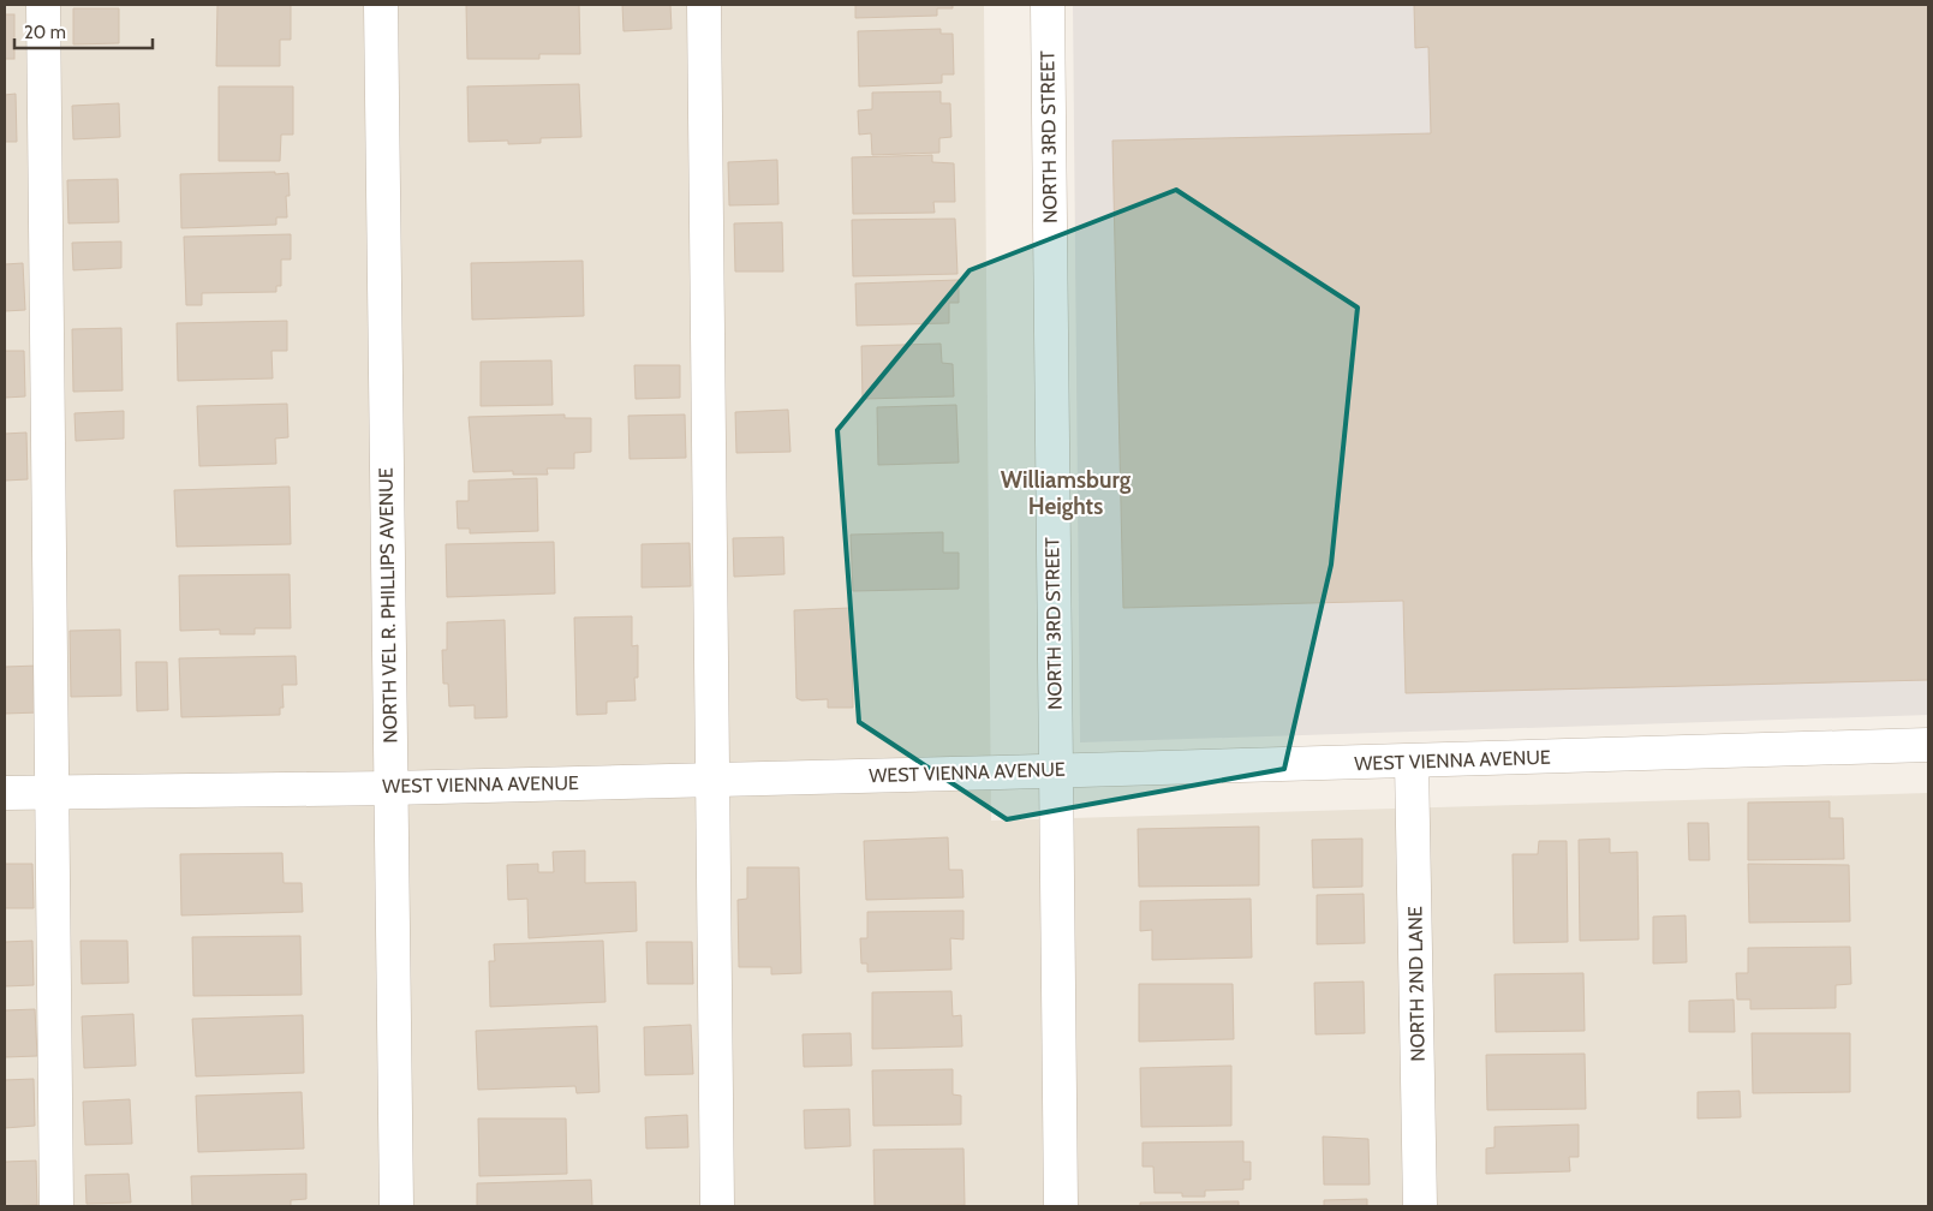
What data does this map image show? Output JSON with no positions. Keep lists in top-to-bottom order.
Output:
{
  "streets": {
    "street": [
      "NORTH 3RD STREET",
      "NORTH VEL R. PHILLIPS AVENUE",
      "WEST VIENNA AVENUE",
      "NORTH 2ND LANE"
    ]
  },
  "crossings": [
    ["NORTH 3RD STREET", "WEST VIENNA AVENUE"],
    ["NORTH VEL R. PHILLIPS AVENUE", "WEST VIENNA AVENUE"],
    ["WEST VIENNA AVENUE", "NORTH 2ND LANE"]
  ],
  "districts": ["Williamsburg Heights"],
  "scale_bar": "20 m"
}
